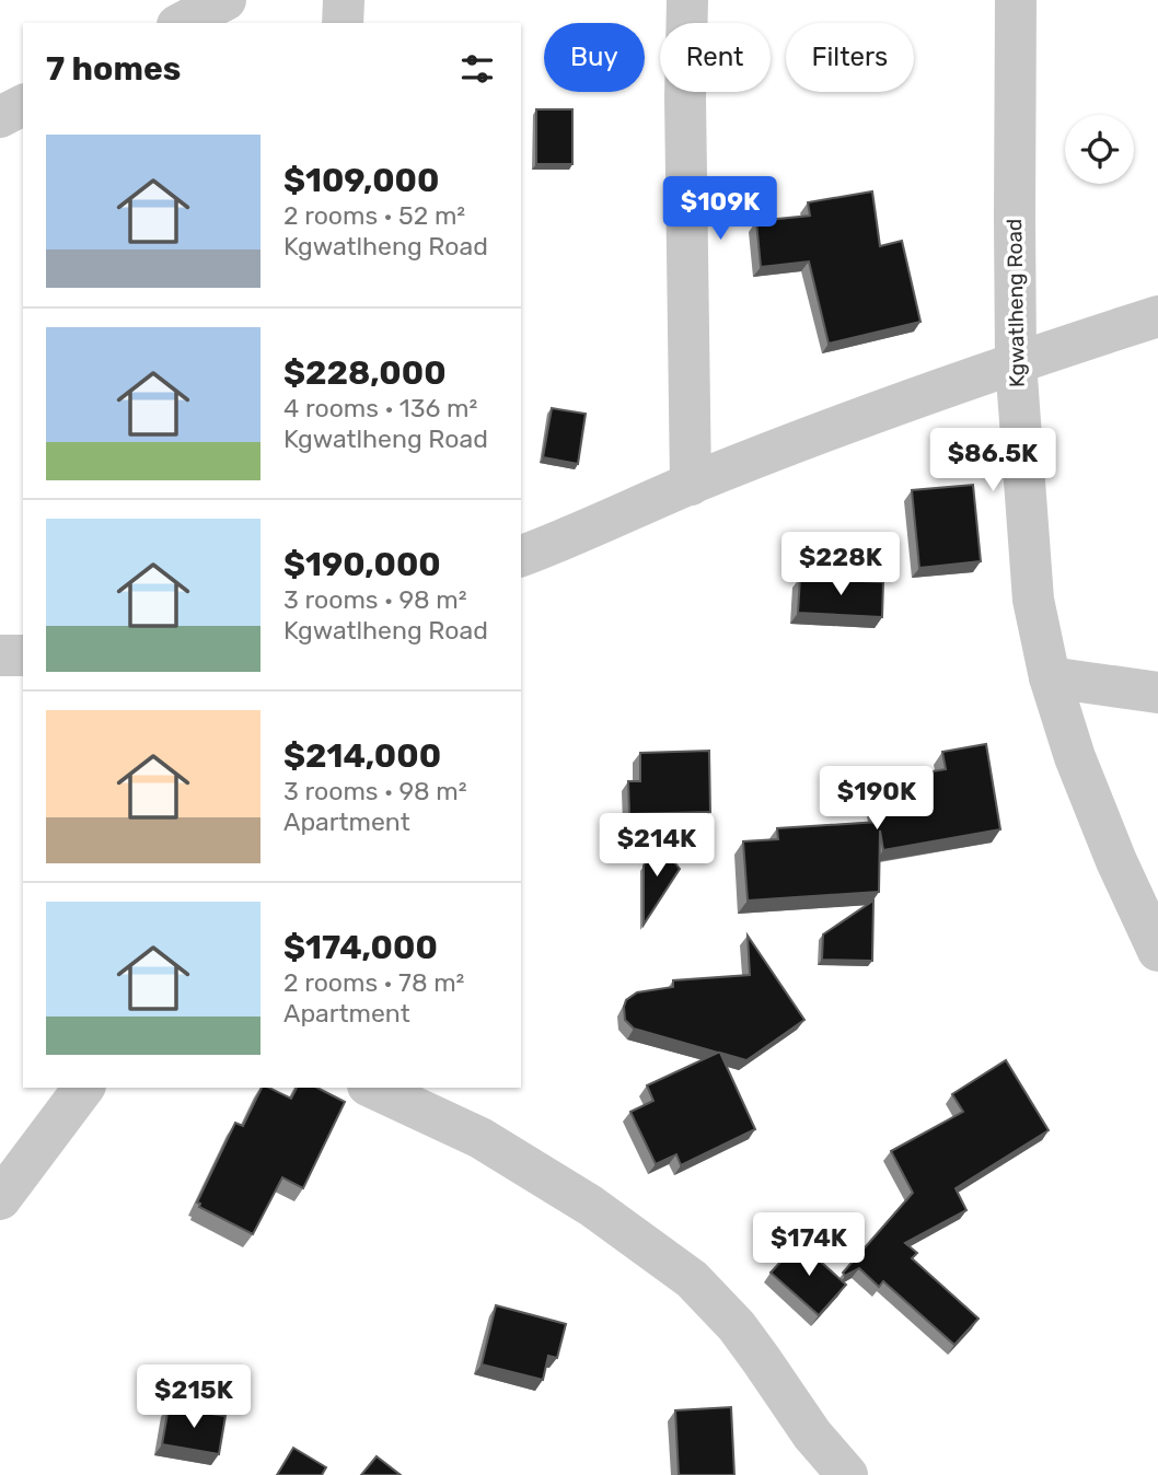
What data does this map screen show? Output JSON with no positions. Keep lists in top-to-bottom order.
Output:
{
  "streets": {
    "street": ["Kgwatlheng Road"]
  },
  "page": {
    "chip": ["Buy", "Rent", "Filters"],
    "heading": "7 homes",
    "list": [
      {
        "name": "$109,000",
        "note": "2 rooms · 52 m² · Kgwatlheng Road"
      },
      {
        "name": "$228,000",
        "note": "4 rooms · 136 m² · Kgwatlheng Road"
      },
      {
        "name": "$190,000",
        "note": "3 rooms · 98 m² · Kgwatlheng Road"
      },
      {
        "name": "$214,000",
        "note": "3 rooms · 98 m² · Apartment"
      },
      {
        "name": "$174,000",
        "note": "2 rooms · 78 m² · Apartment"
      }
    ],
    "price": [
      "$109K",
      "$86.5K",
      "$228K",
      "$190K",
      "$214K",
      "$174K",
      "$215K"
    ]
  }
}
